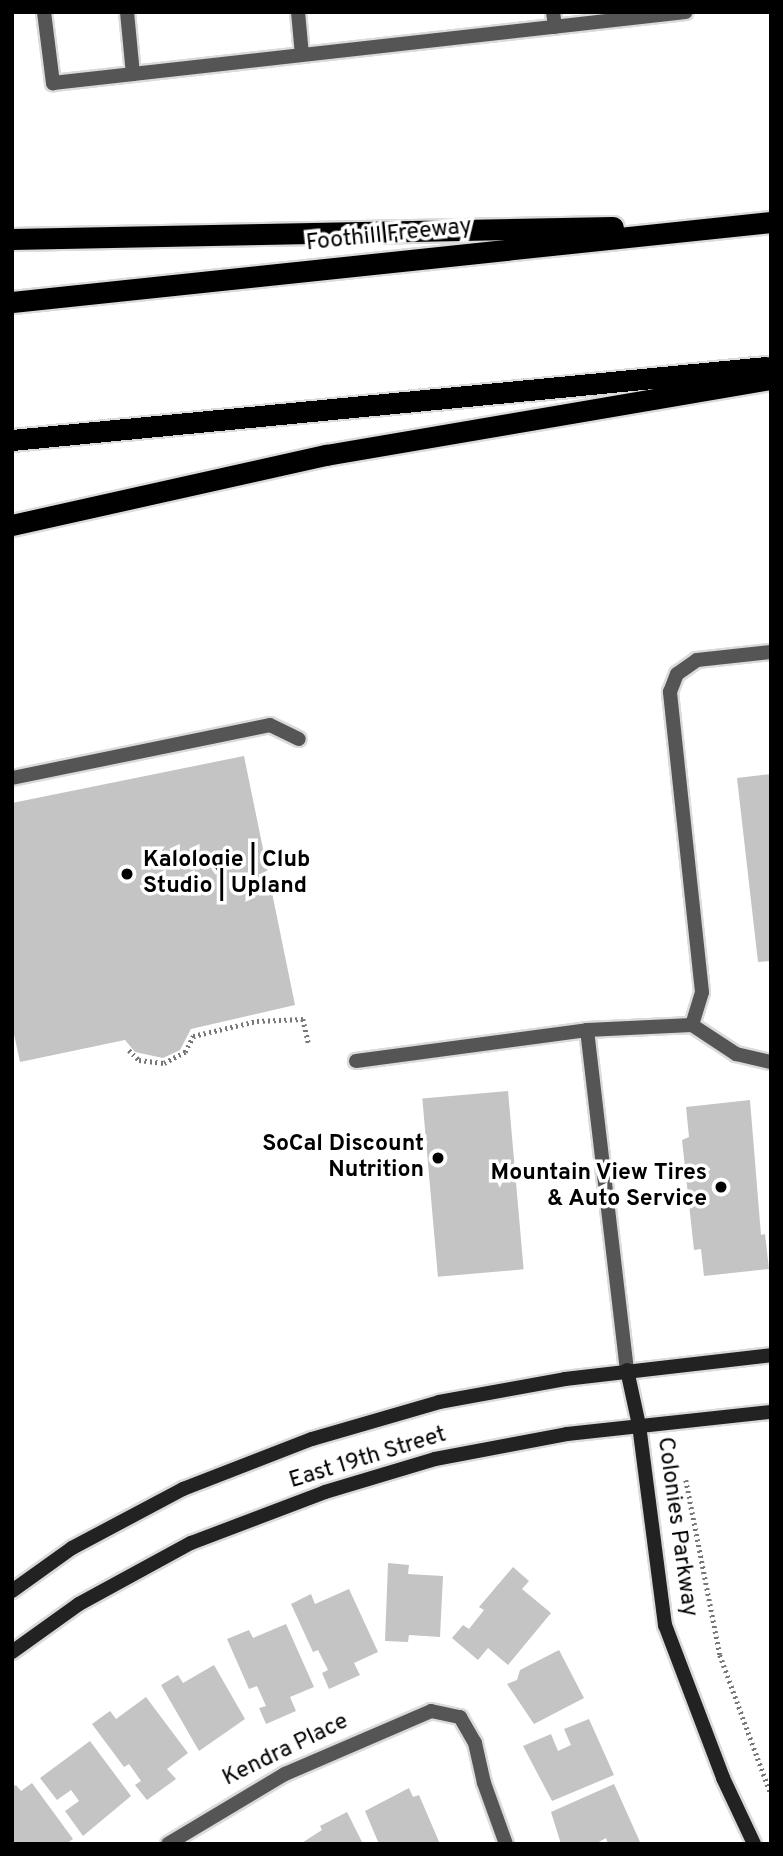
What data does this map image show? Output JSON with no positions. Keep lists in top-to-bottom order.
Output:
{
  "streets": {
    "highway": ["Foothill Freeway"],
    "main road": ["East 19th Street", "Colonies Parkway"],
    "street": ["Kendra Place"]
  },
  "crossings": [
    ["East 19th Street", "Colonies Parkway"]
  ],
  "places": ["Kalologie | Club Studio | Upland", "SoCal Discount Nutrition", "Mountain View Tires & Auto Service"]
}
